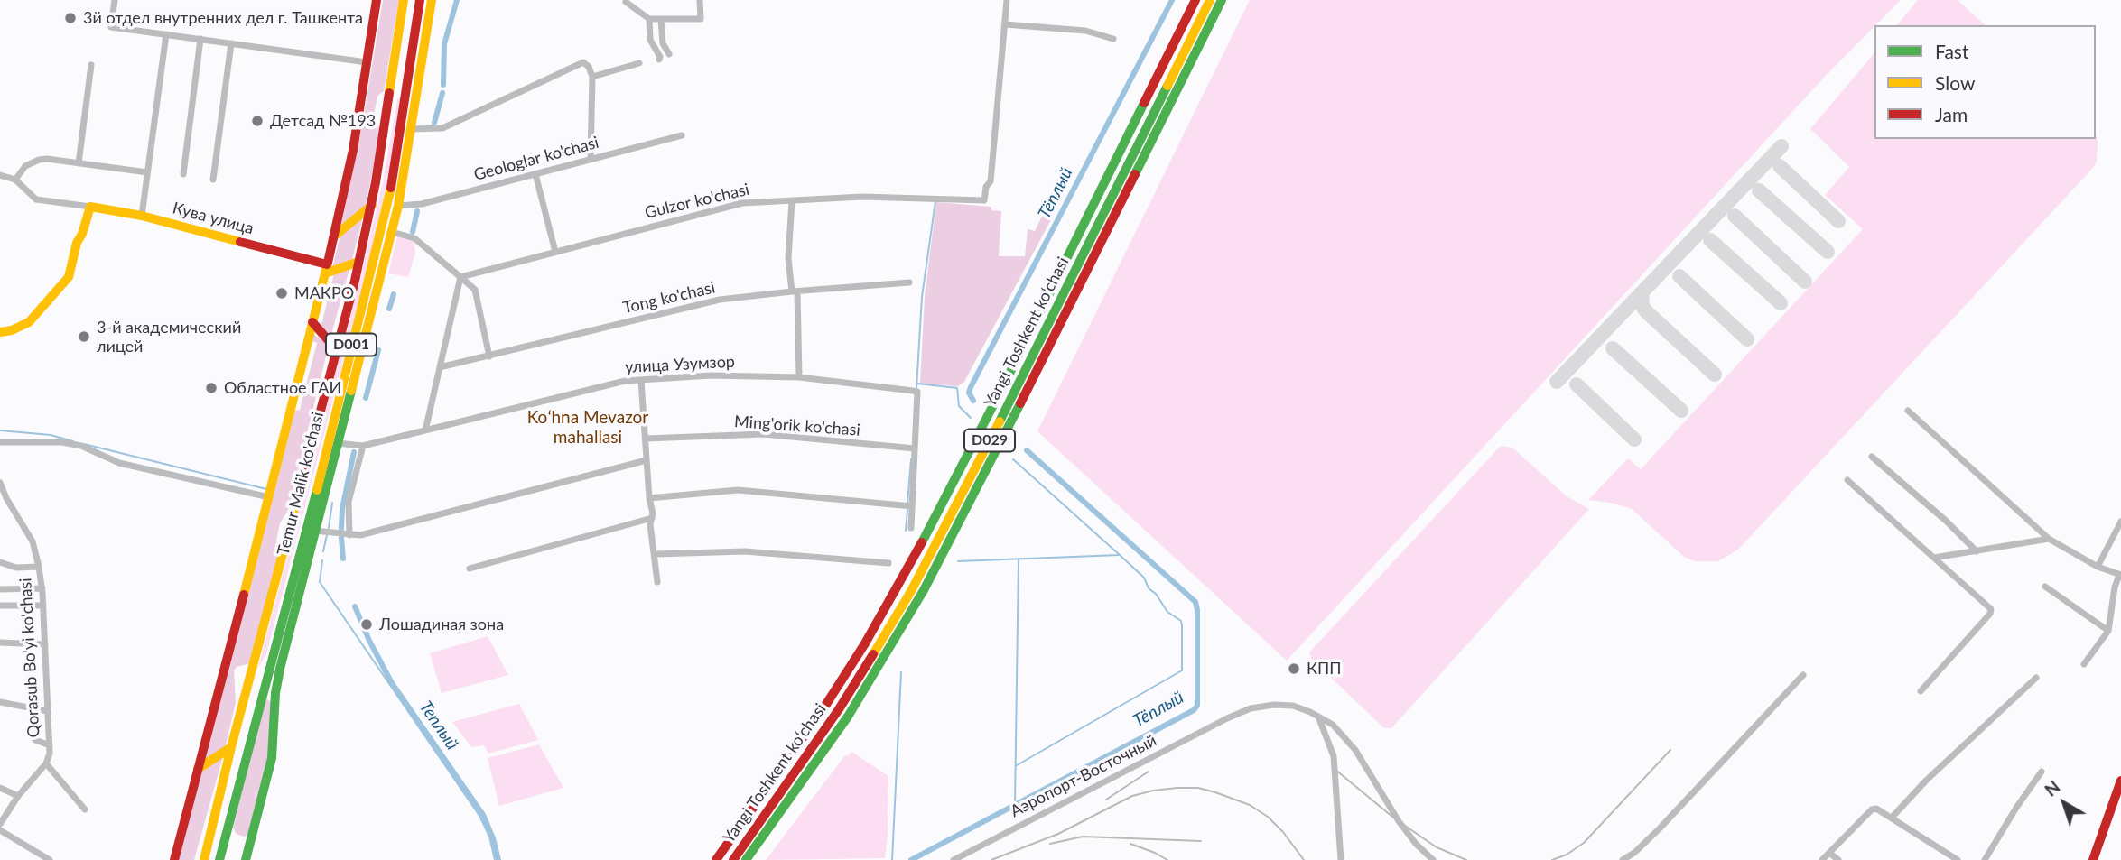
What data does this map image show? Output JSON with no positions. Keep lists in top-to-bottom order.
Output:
{
  "streets": {
    "main road": [
      "Кува улица",
      "Yangi Toshkent ko‘chasi",
      "D001",
      "D029",
      "Temur Malik ko'chasi"
    ],
    "street": [
      "Geologlar ko'chasi",
      "Gulzor ko'chasi",
      "Tong ko'chasi",
      "улица Узумзор",
      "Ming'orik ko'chasi",
      "Qorasub Bo'yi ko'chasi",
      "Аэропорт-Восточный"
    ]
  },
  "crossings": [
    ["улица Узумзор", "Ming'orik ko'chasi"]
  ],
  "districts": ["Koʻhna Mevazor mahallasi"],
  "water": ["Тёплый", "Теплый"],
  "places": [
    "3й отдел внутренних дел г. Ташкента",
    "Детсад №193",
    "МАКРО",
    "3-й академический лицей",
    "Областное ГАИ",
    "Лошадиная зона",
    "КПП"
  ],
  "legend": ["Fast", "Slow", "Jam"],
  "north": "top left"
}
